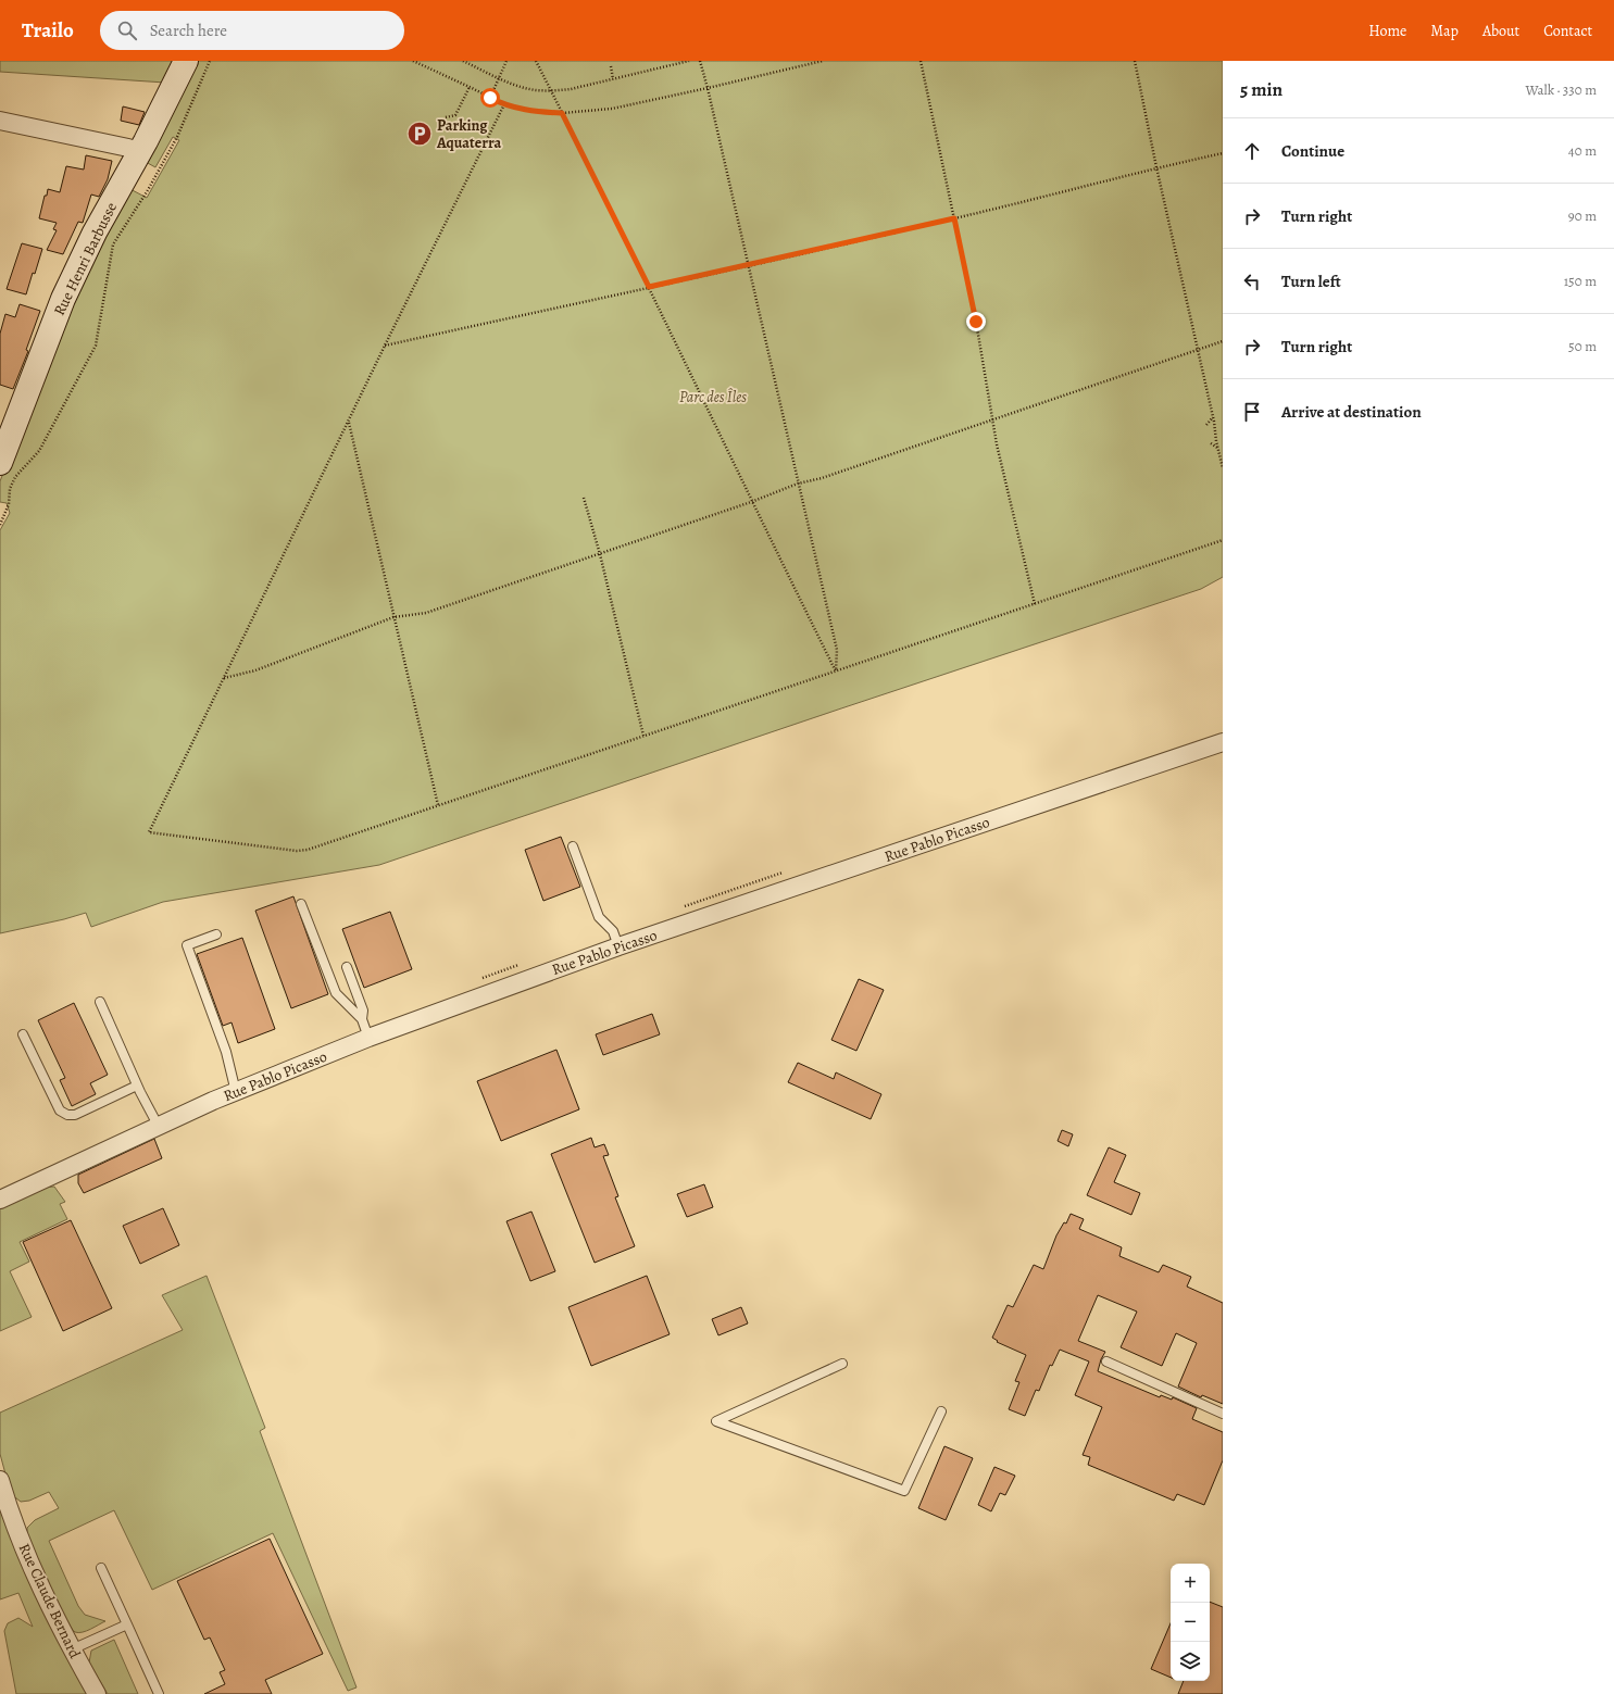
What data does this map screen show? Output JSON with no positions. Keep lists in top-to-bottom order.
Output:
{
  "streets": {
    "street": ["Rue Henri Barbusse", "Rue Pablo Picasso", "Rue Claude Bernard"]
  },
  "parks": ["Parc des Îles"],
  "places": {
    "parking": ["Parking Aquaterra"]
  },
  "page": {
    "header": "Trailo",
    "search": "Search here",
    "nav": [
      "Home",
      "Map",
      "About",
      "Contact"
    ],
    "heading": ["5 min", "Walk · 330 m"],
    "list": [
      ["Continue", "40 m"],
      ["Turn right", "90 m"],
      ["Turn left", "150 m"],
      ["Turn right", "50 m"],
      "Arrive at destination"
    ],
    "map_buttons": ["+", "−"]
  }
}
